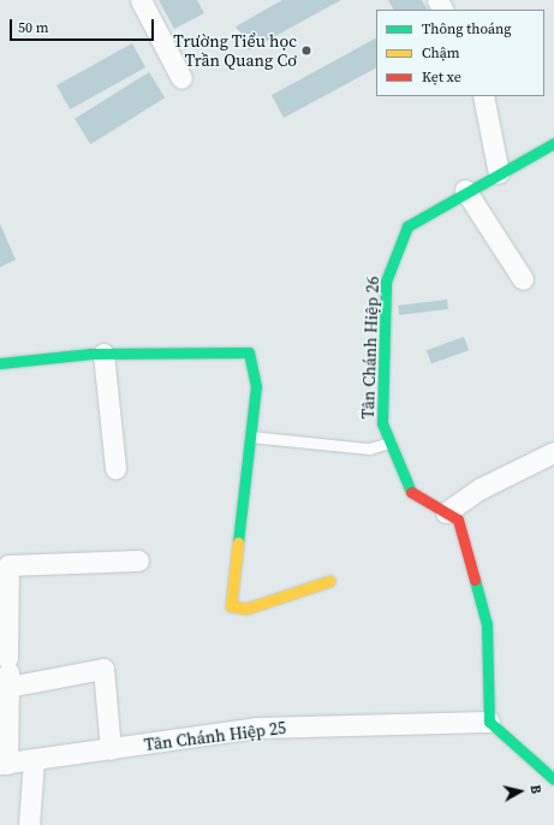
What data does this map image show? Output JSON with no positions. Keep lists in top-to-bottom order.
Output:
{
  "streets": {
    "street": ["Tân Chánh Hiệp 26", "Tân Chánh Hiệp 25"]
  },
  "crossings": [
    ["Tân Chánh Hiệp 26", "Tân Chánh Hiệp 25"]
  ],
  "places": ["Trường Tiểu học Trần Quang Cơ"],
  "legend": ["Thông thoáng", "Chậm", "Kẹt xe"],
  "scale_bar": "50 m",
  "north": "right"
}
